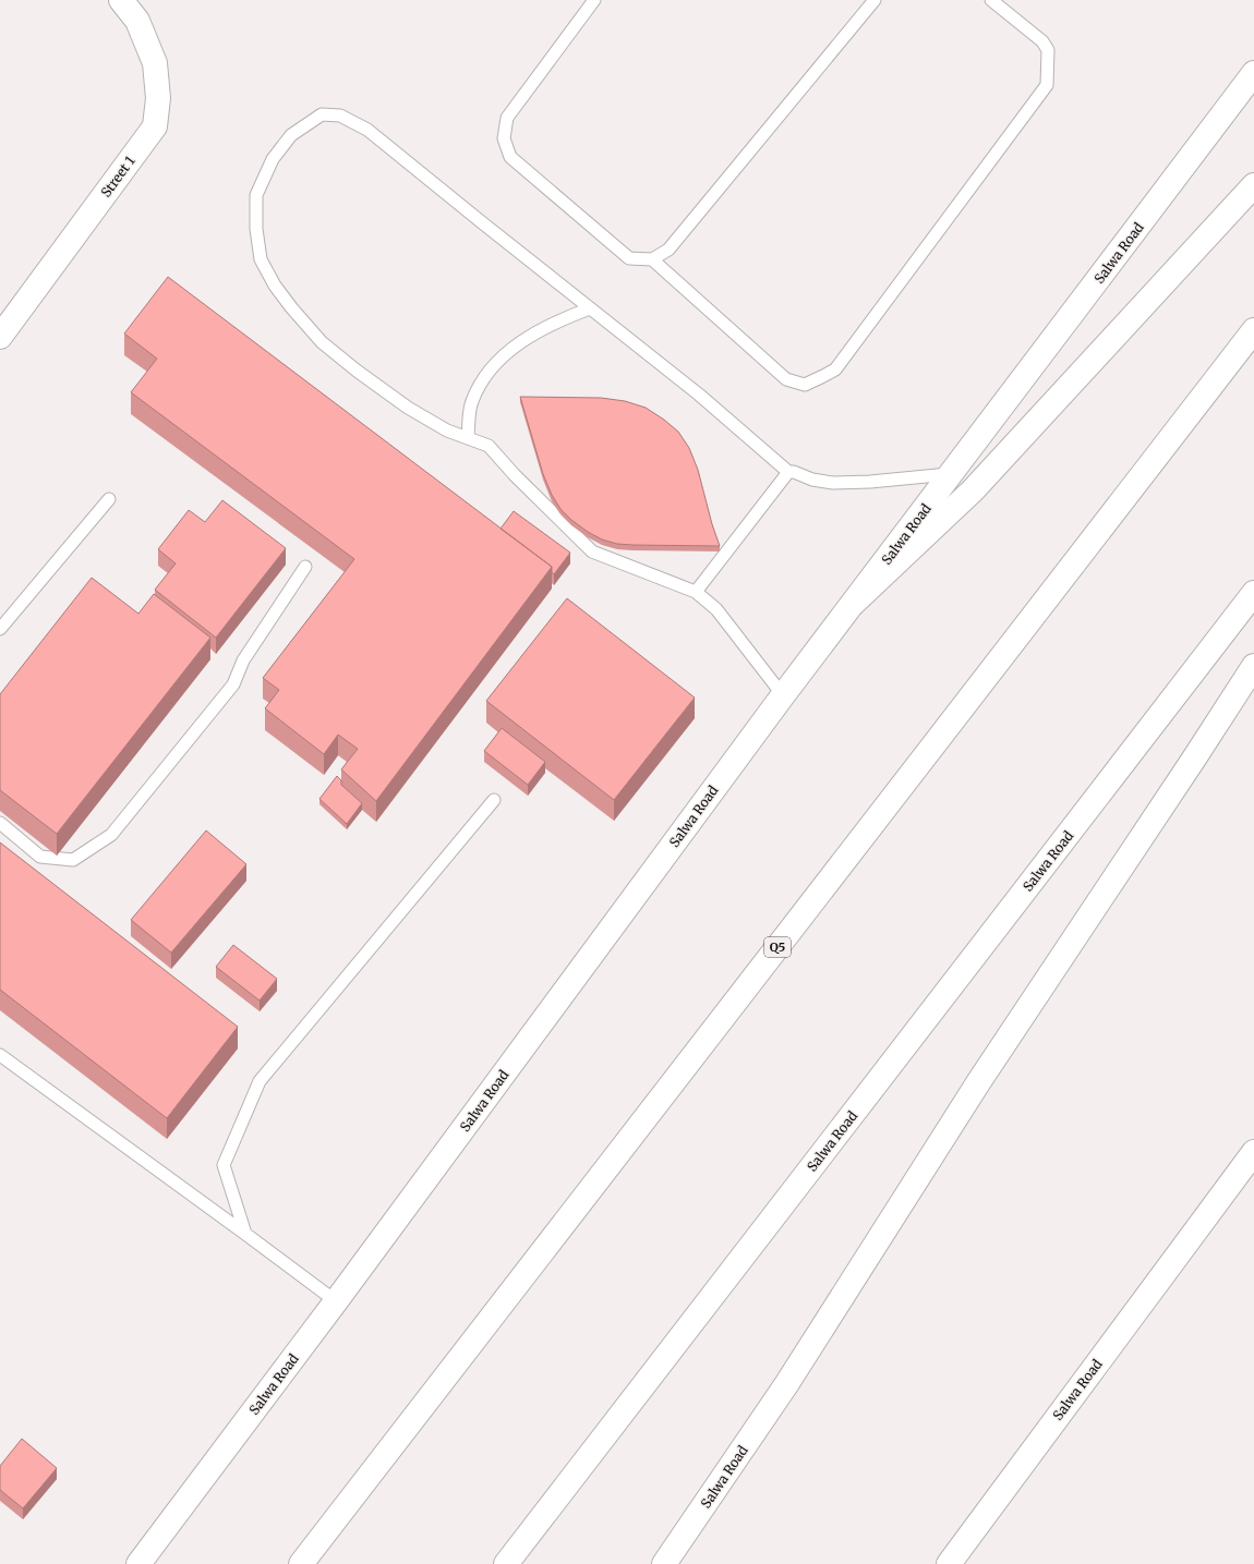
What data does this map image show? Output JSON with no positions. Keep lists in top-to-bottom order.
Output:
{
  "streets": {
    "main road": ["Street 1", "Salwa Road", "Q5"]
  }
}
